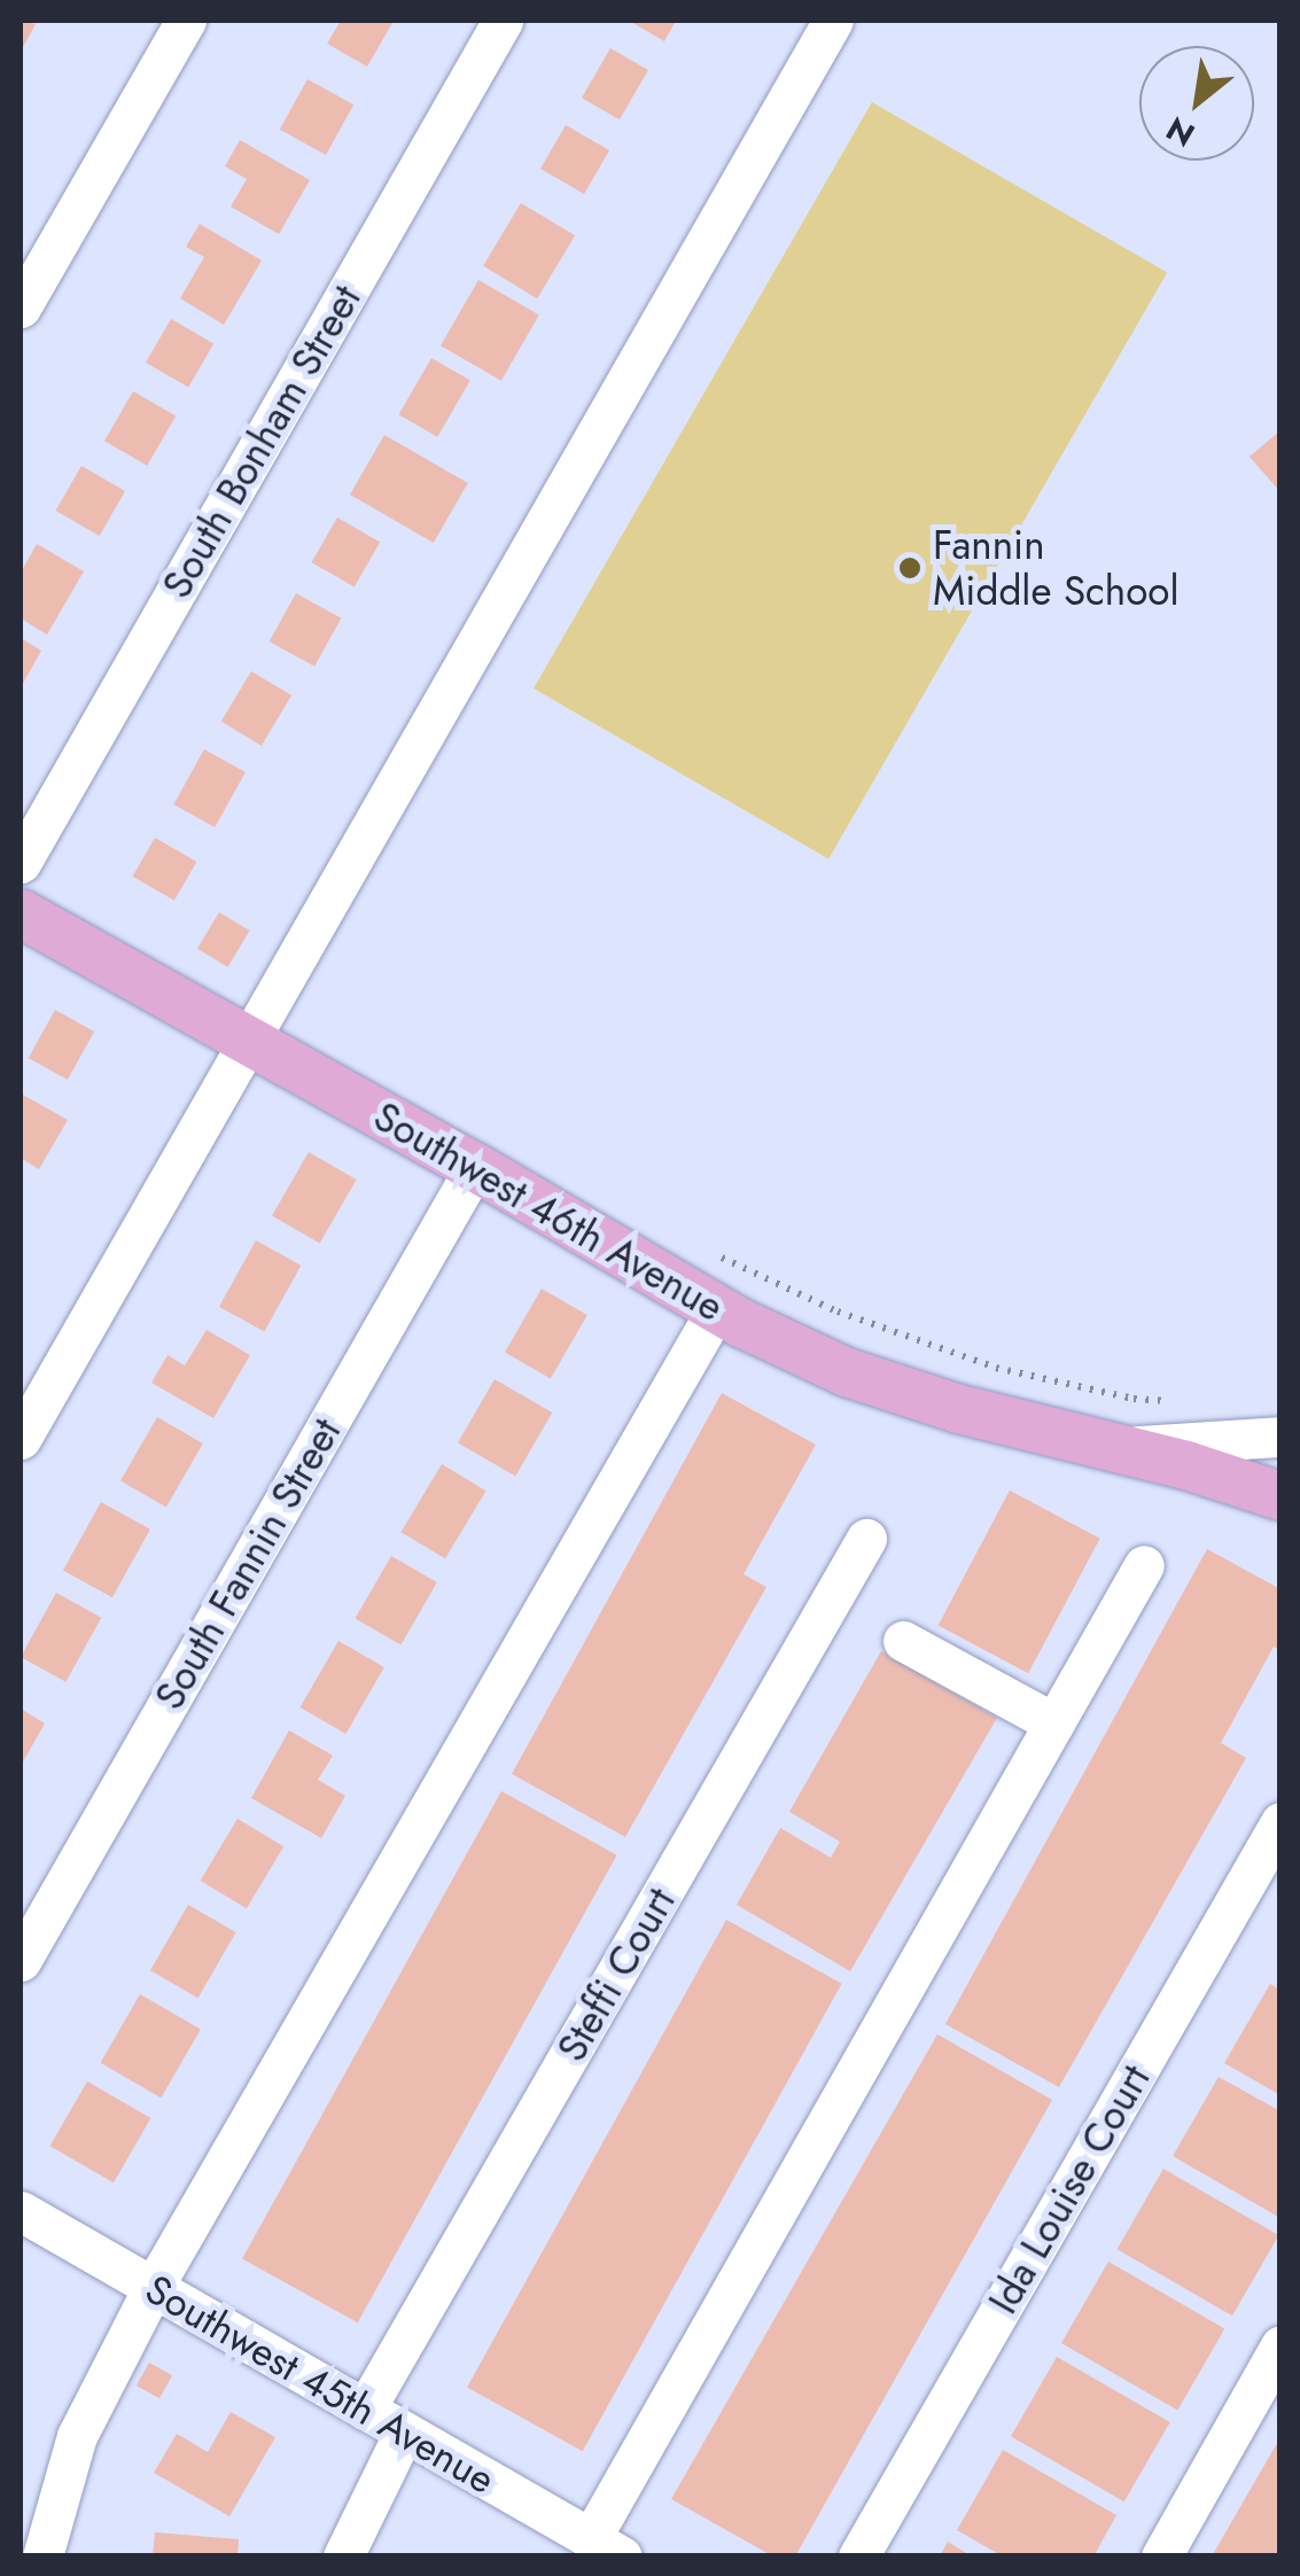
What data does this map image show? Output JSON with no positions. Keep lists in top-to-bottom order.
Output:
{
  "streets": {
    "main road": ["Southwest 46th Avenue"],
    "street": [
      "South Bonham Street",
      "South Fannin Street",
      "Steffi Court",
      "Ida Louise Court",
      "Southwest 45th Avenue"
    ]
  },
  "crossings": [
    ["Southwest 46th Avenue", "South Fannin Street"],
    ["Steffi Court", "Southwest 45th Avenue"]
  ],
  "places": ["Fannin Middle School"],
  "north": "bottom left"
}
